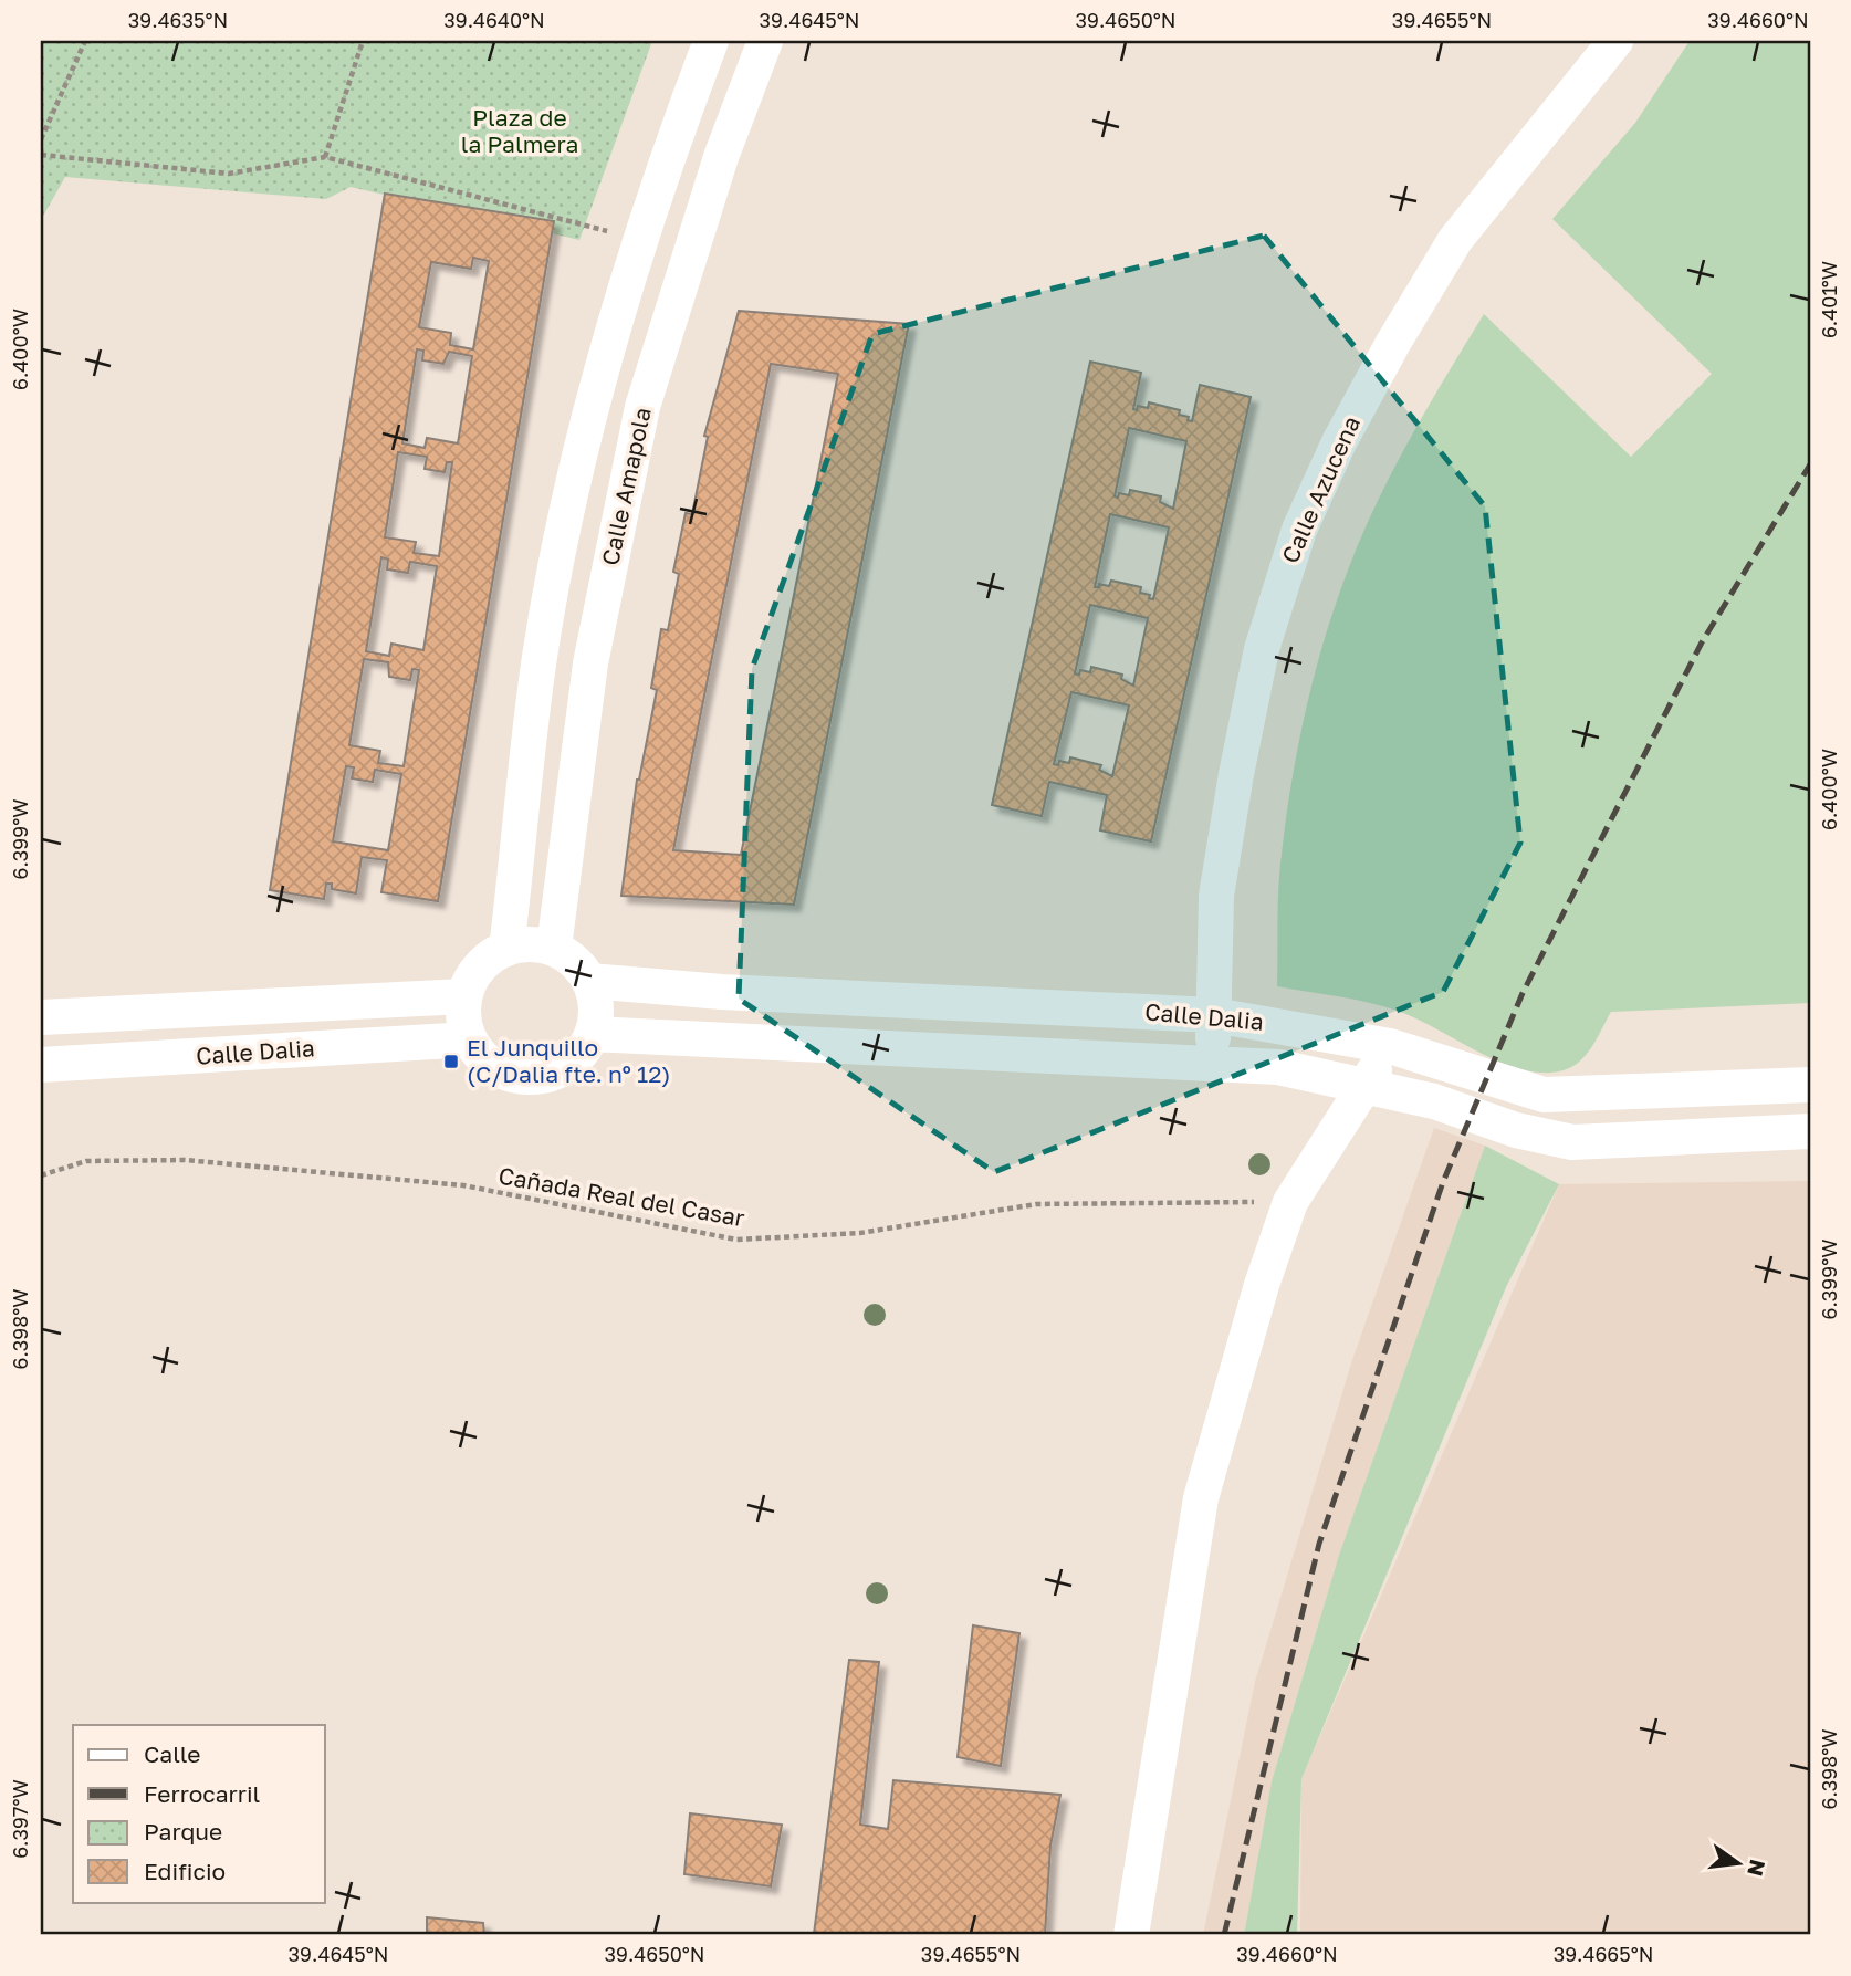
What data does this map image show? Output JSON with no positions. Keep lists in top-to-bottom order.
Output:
{
  "streets": {
    "street": ["Calle Amapola", "Calle Azucena", "Calle Dalia"],
    "path": ["Cañada Real del Casar"]
  },
  "crossings": [
    ["Calle Amapola", "Calle Dalia"],
    ["Calle Azucena", "Calle Dalia"]
  ],
  "parks": ["Plaza de la Palmera"],
  "places": {
    "transit": ["El Junquillo (C/Dalia fte. nº 12)"]
  },
  "legend": [
    "Calle",
    "Ferrocarril",
    "Parque",
    "Edificio"
  ],
  "north": "right",
  "coordinates": [
    "39.4635°N",
    "39.4640°N",
    "39.4645°N",
    "39.4650°N",
    "39.4655°N",
    "39.4660°N",
    "6.401°W",
    "6.400°W",
    "6.399°W",
    "6.398°W",
    "6.397°W",
    "39.4665°N"
  ]
}
